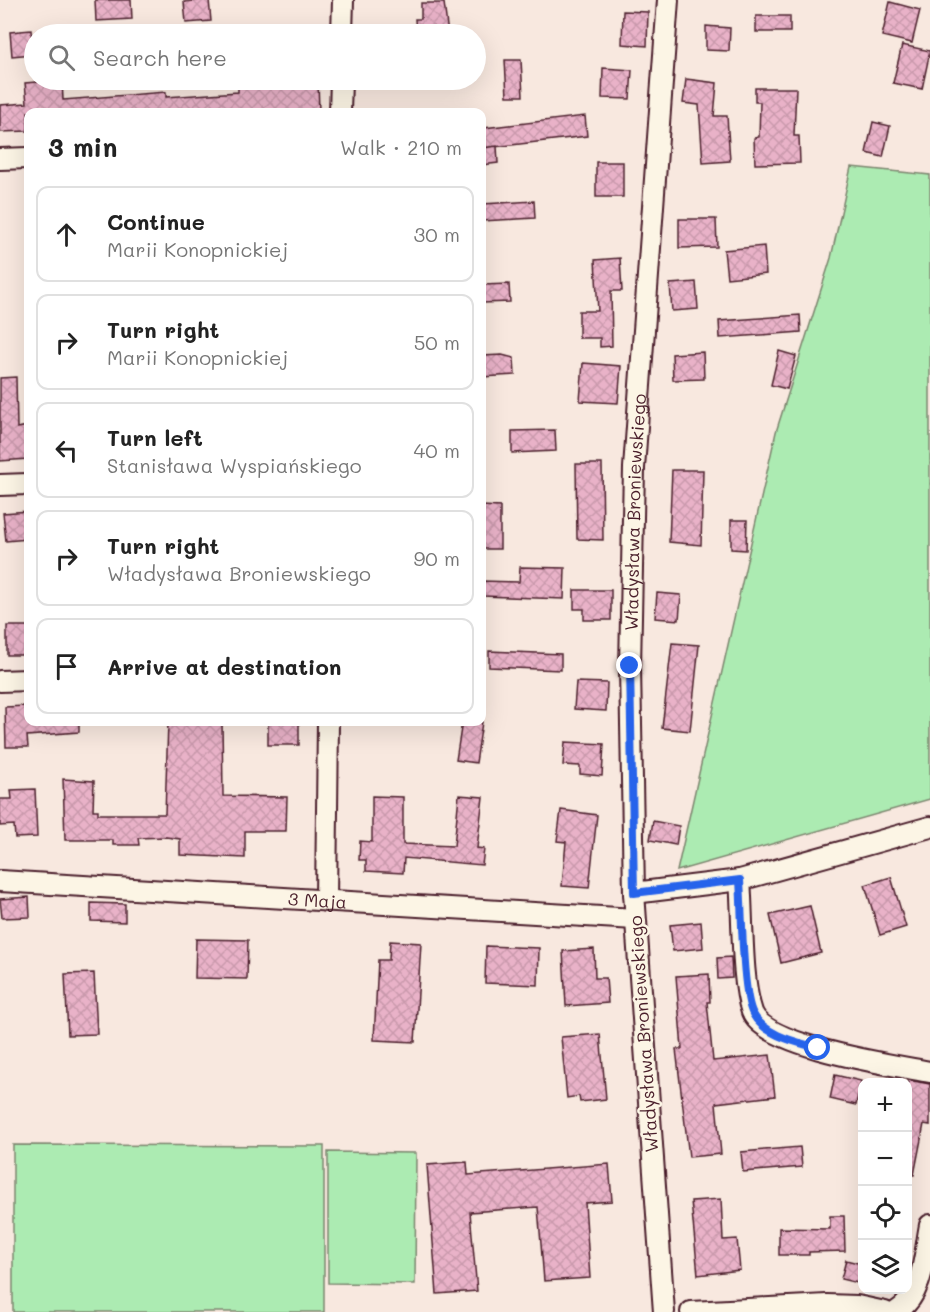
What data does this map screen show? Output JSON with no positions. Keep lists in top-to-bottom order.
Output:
{
  "streets": {
    "street": ["Władysława Broniewskiego", "3 Maja"]
  },
  "crossings": [
    ["Władysława Broniewskiego", "3 Maja"]
  ],
  "page": {
    "search": "Search here",
    "heading": ["3 min", "Walk · 210 m"],
    "list": [
      ["Continue", "Marii Konopnickiej", "30 m"],
      ["Turn right", "Marii Konopnickiej", "50 m"],
      ["Turn left", "Stanisława Wyspiańskiego", "40 m"],
      ["Turn right", "Władysława Broniewskiego", "90 m"],
      "Arrive at destination"
    ],
    "map_buttons": ["+", "−"]
  }
}
